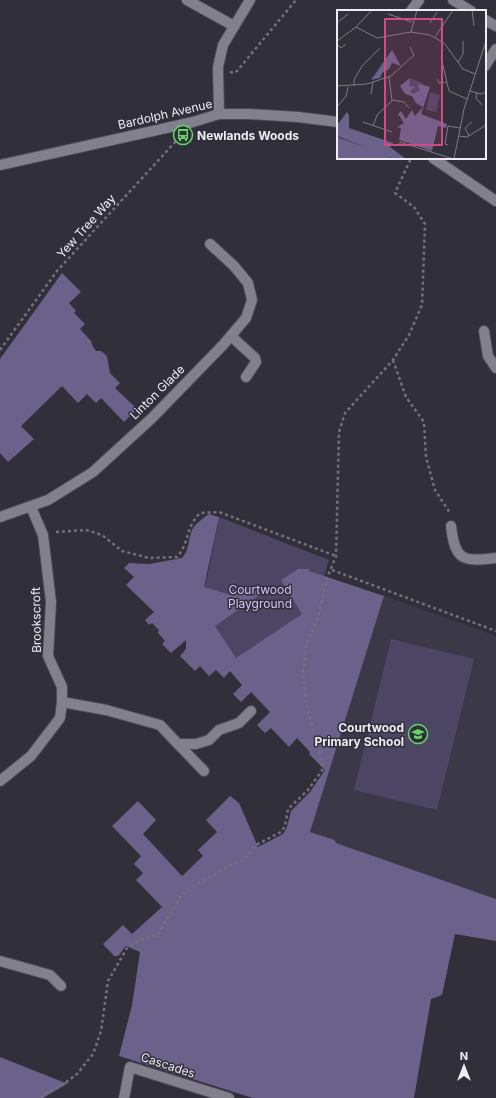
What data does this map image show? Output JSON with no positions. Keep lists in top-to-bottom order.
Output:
{
  "streets": {
    "street": [
      "Bardolph Avenue",
      "Linton Glade",
      "Brookscroft",
      "Cascades"
    ],
    "path": ["Yew Tree Way"]
  },
  "crossings": [
    ["Linton Glade", "Brookscroft"]
  ],
  "parks": ["Courtwood Playground"],
  "places": {
    "bus stop": ["Newlands Woods"],
    "school or university": ["Courtwood Primary School"]
  },
  "north": "top"
}
